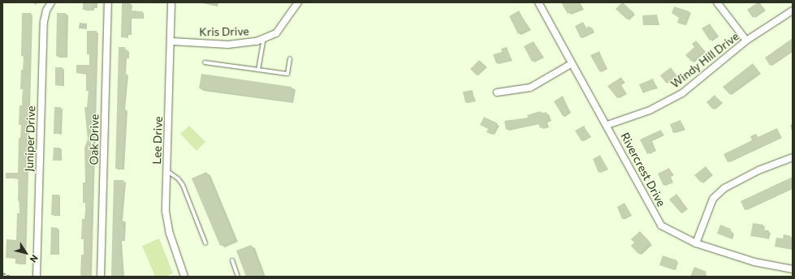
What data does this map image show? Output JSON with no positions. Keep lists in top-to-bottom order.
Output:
{
  "streets": {
    "street": [
      "Kris Drive",
      "Windy Hill Drive",
      "Juniper Drive",
      "Oak Drive",
      "Lee Drive",
      "Rivercrest Drive"
    ]
  },
  "crossings": [
    ["Kris Drive", "Lee Drive"],
    ["Windy Hill Drive", "Rivercrest Drive"]
  ],
  "north": "bottom right"
}
